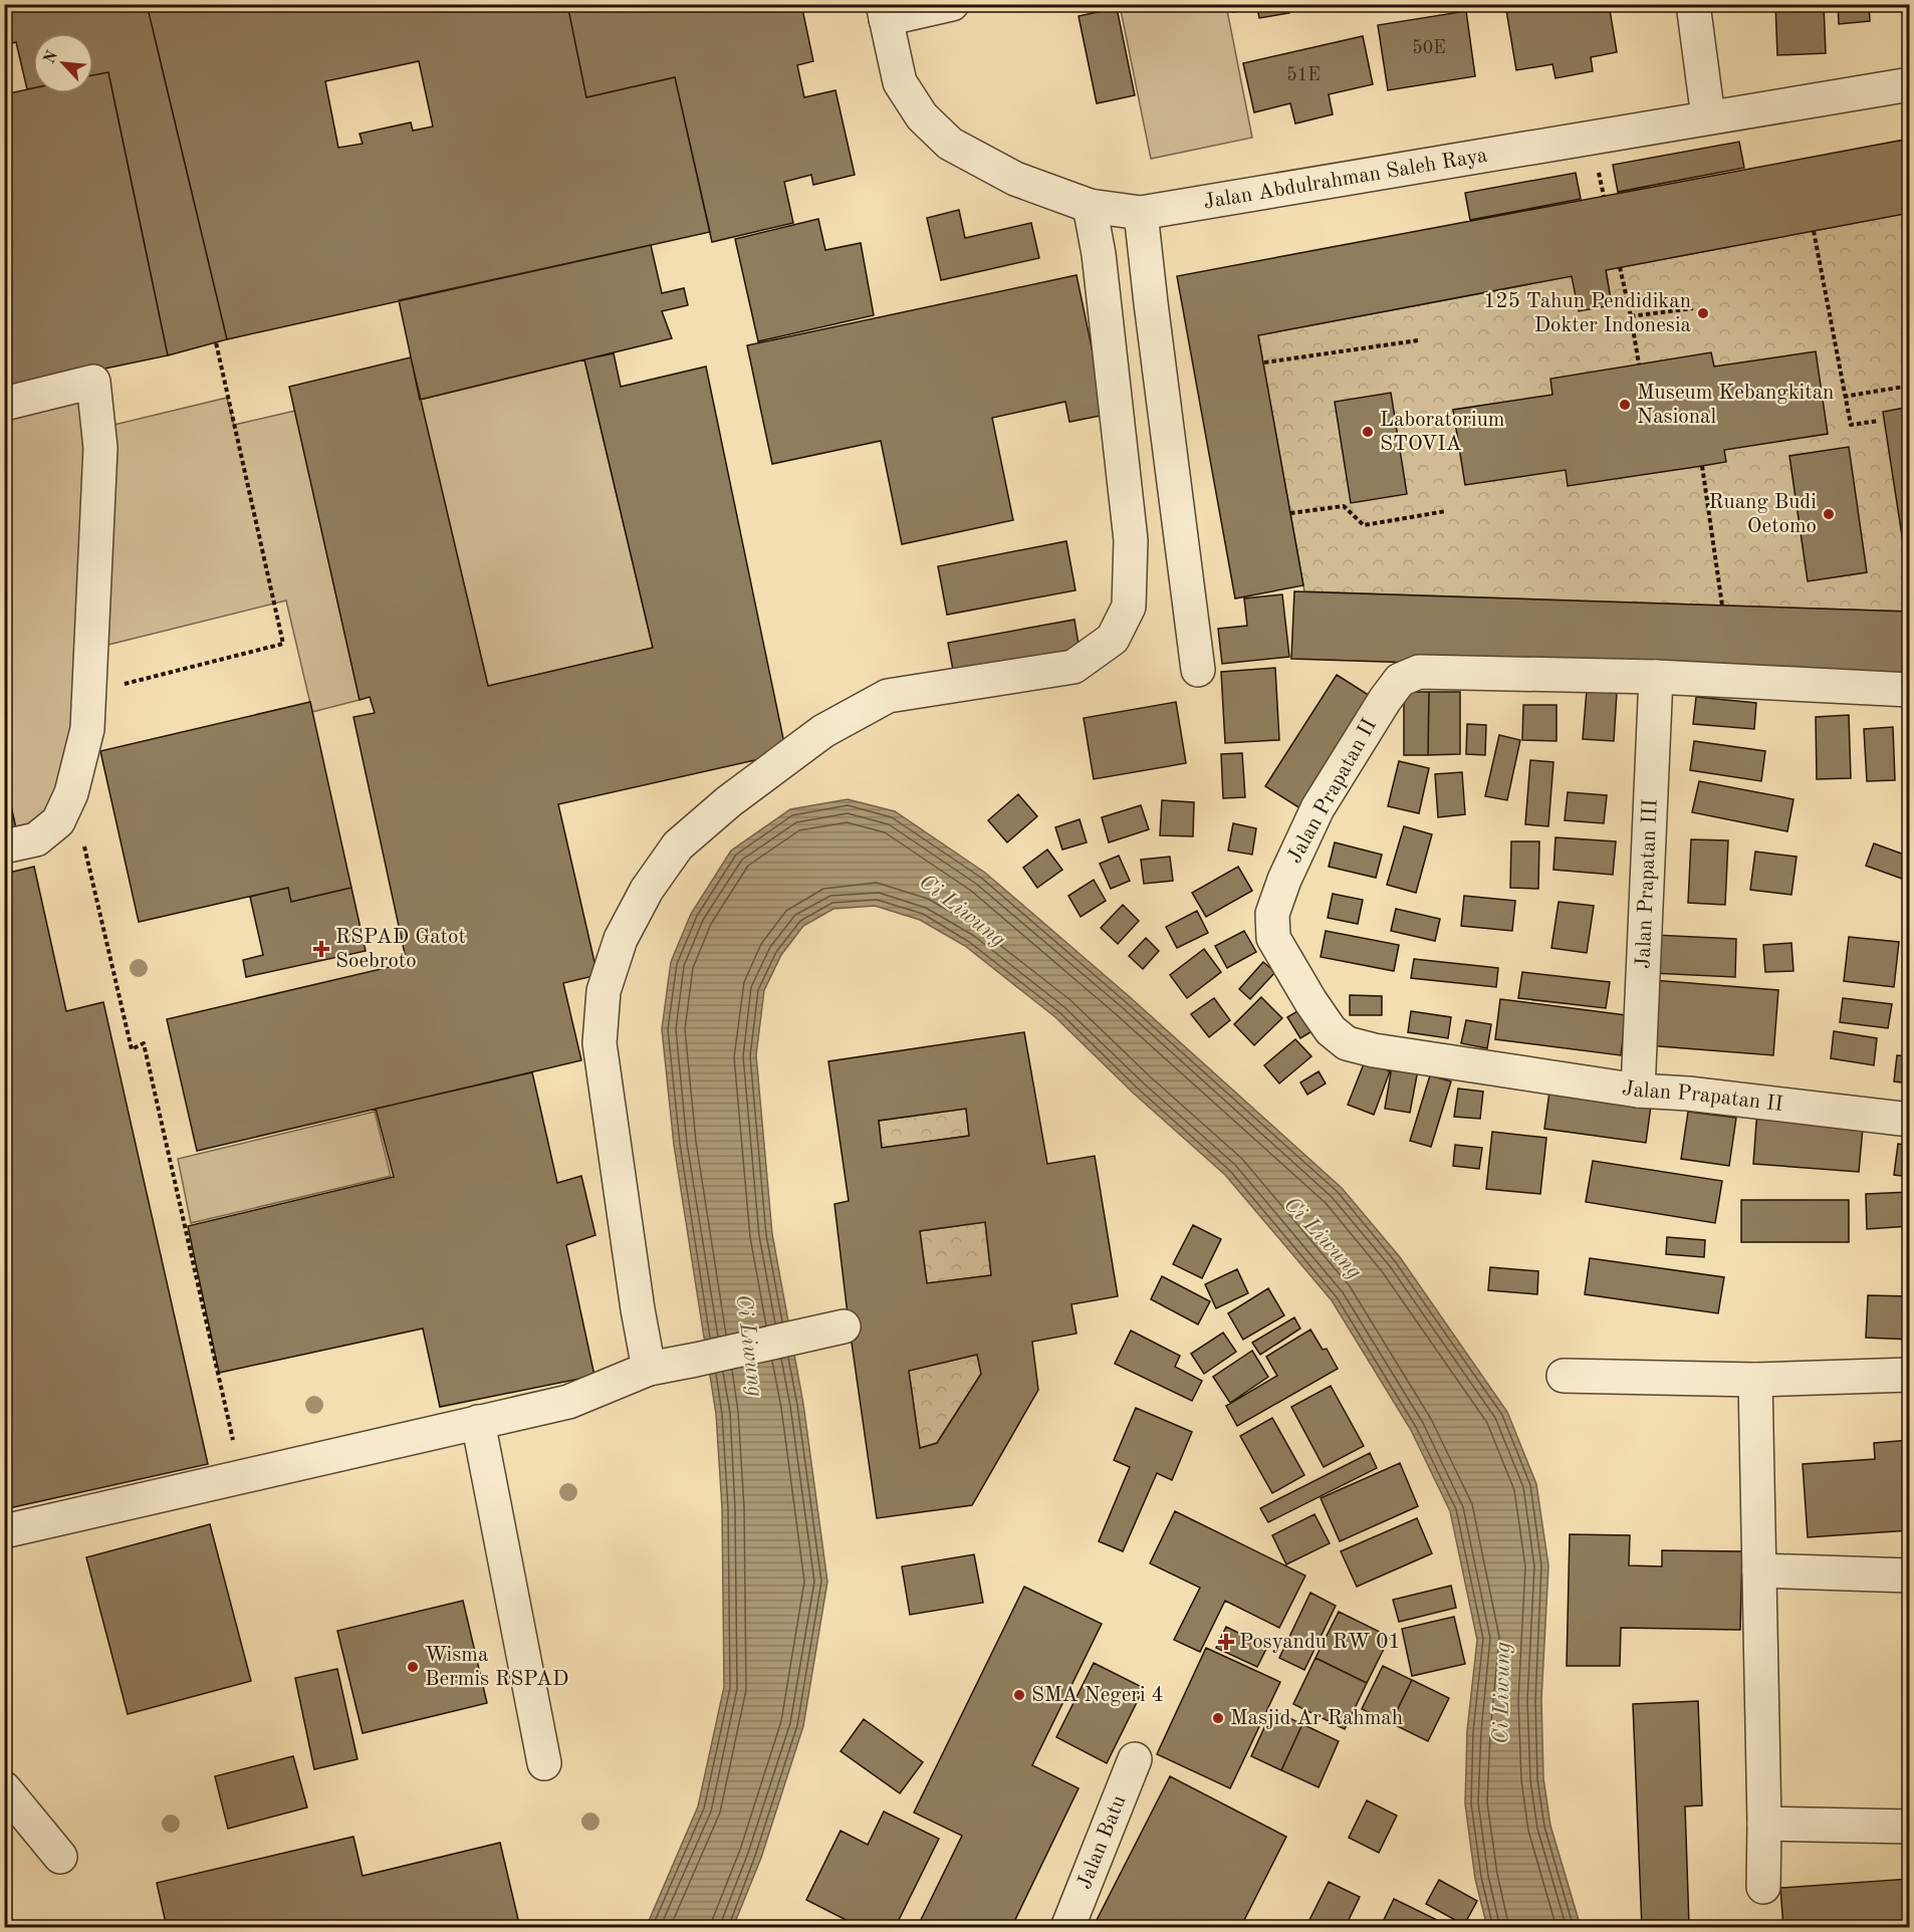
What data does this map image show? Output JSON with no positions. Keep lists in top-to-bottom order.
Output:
{
  "streets": {
    "street": [
      "Jalan Abdulrahman Saleh Raya",
      "Jalan Prapatan II",
      "Jalan Prapatan III",
      "Jalan Batu"
    ]
  },
  "crossings": [
    ["Jalan Prapatan II", "Jalan Prapatan III"]
  ],
  "water": ["Ci Liwung"],
  "places": {
    "other": [
      "125 Tahun Pendidikan Dokter Indonesia",
      "Museum Kebangkitan Nasional",
      "Laboratorium STOVIA",
      "Ruang Budi Oetomo",
      "Wisma Bermis RSPAD",
      "SMA Negeri 4",
      "Masjid Ar Rahmah"
    ],
    "health": ["RSPAD Gatot Soebroto", "Posyandu RW 01"]
  },
  "house_numbers": ["50E", "51E"],
  "north": "top left"
}
